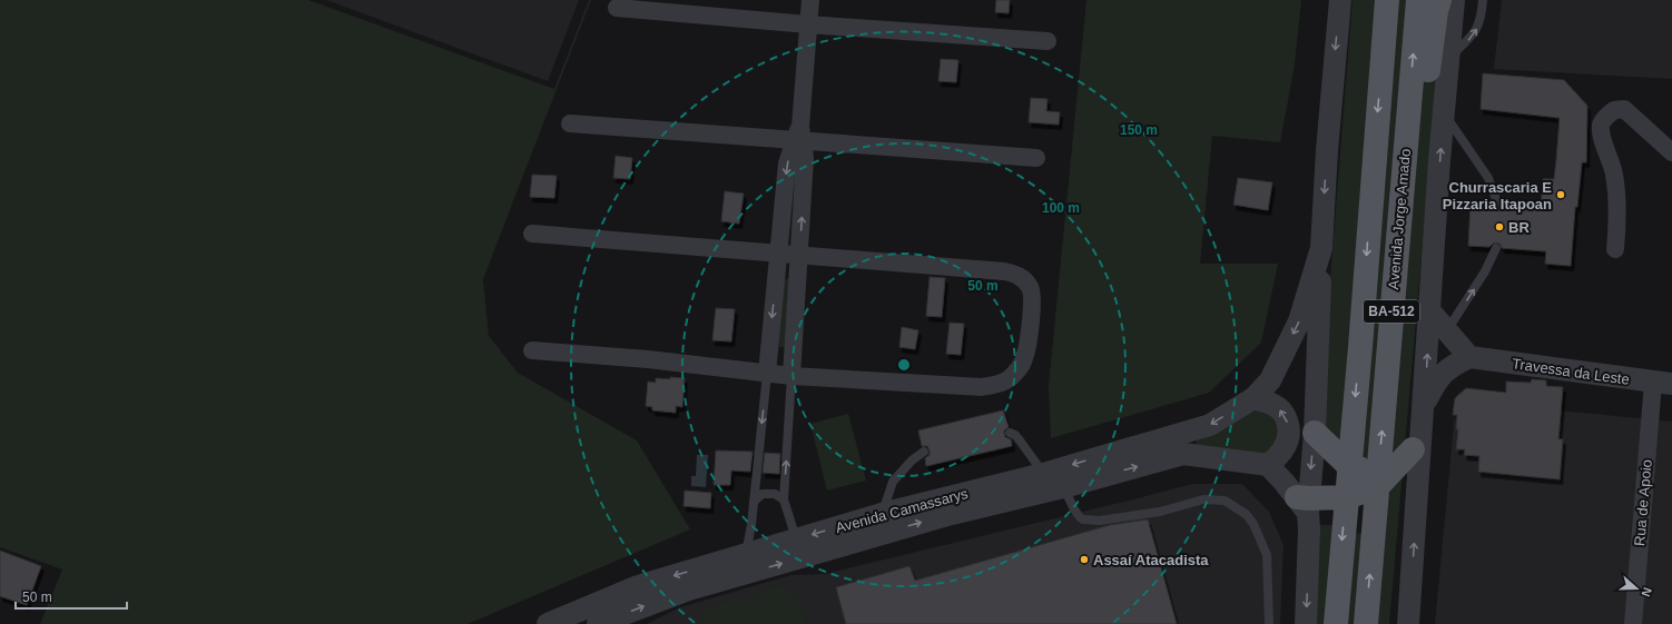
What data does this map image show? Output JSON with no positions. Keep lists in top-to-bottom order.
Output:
{
  "streets": {
    "main road": ["Avenida Jorge Amado", "BA-512"],
    "street": ["Travessa da Leste", "Rua de Apoio", "Avenida Camassarys"]
  },
  "crossings": [
    ["Travessa da Leste", "Rua de Apoio"]
  ],
  "places": ["Churrascaria E Pizzaria Itapoan", "BR", "Assaí Atacadista"],
  "scale_bar": "50 m",
  "north": "right",
  "rings": ["150 m", "100 m", "50 m"]
}
